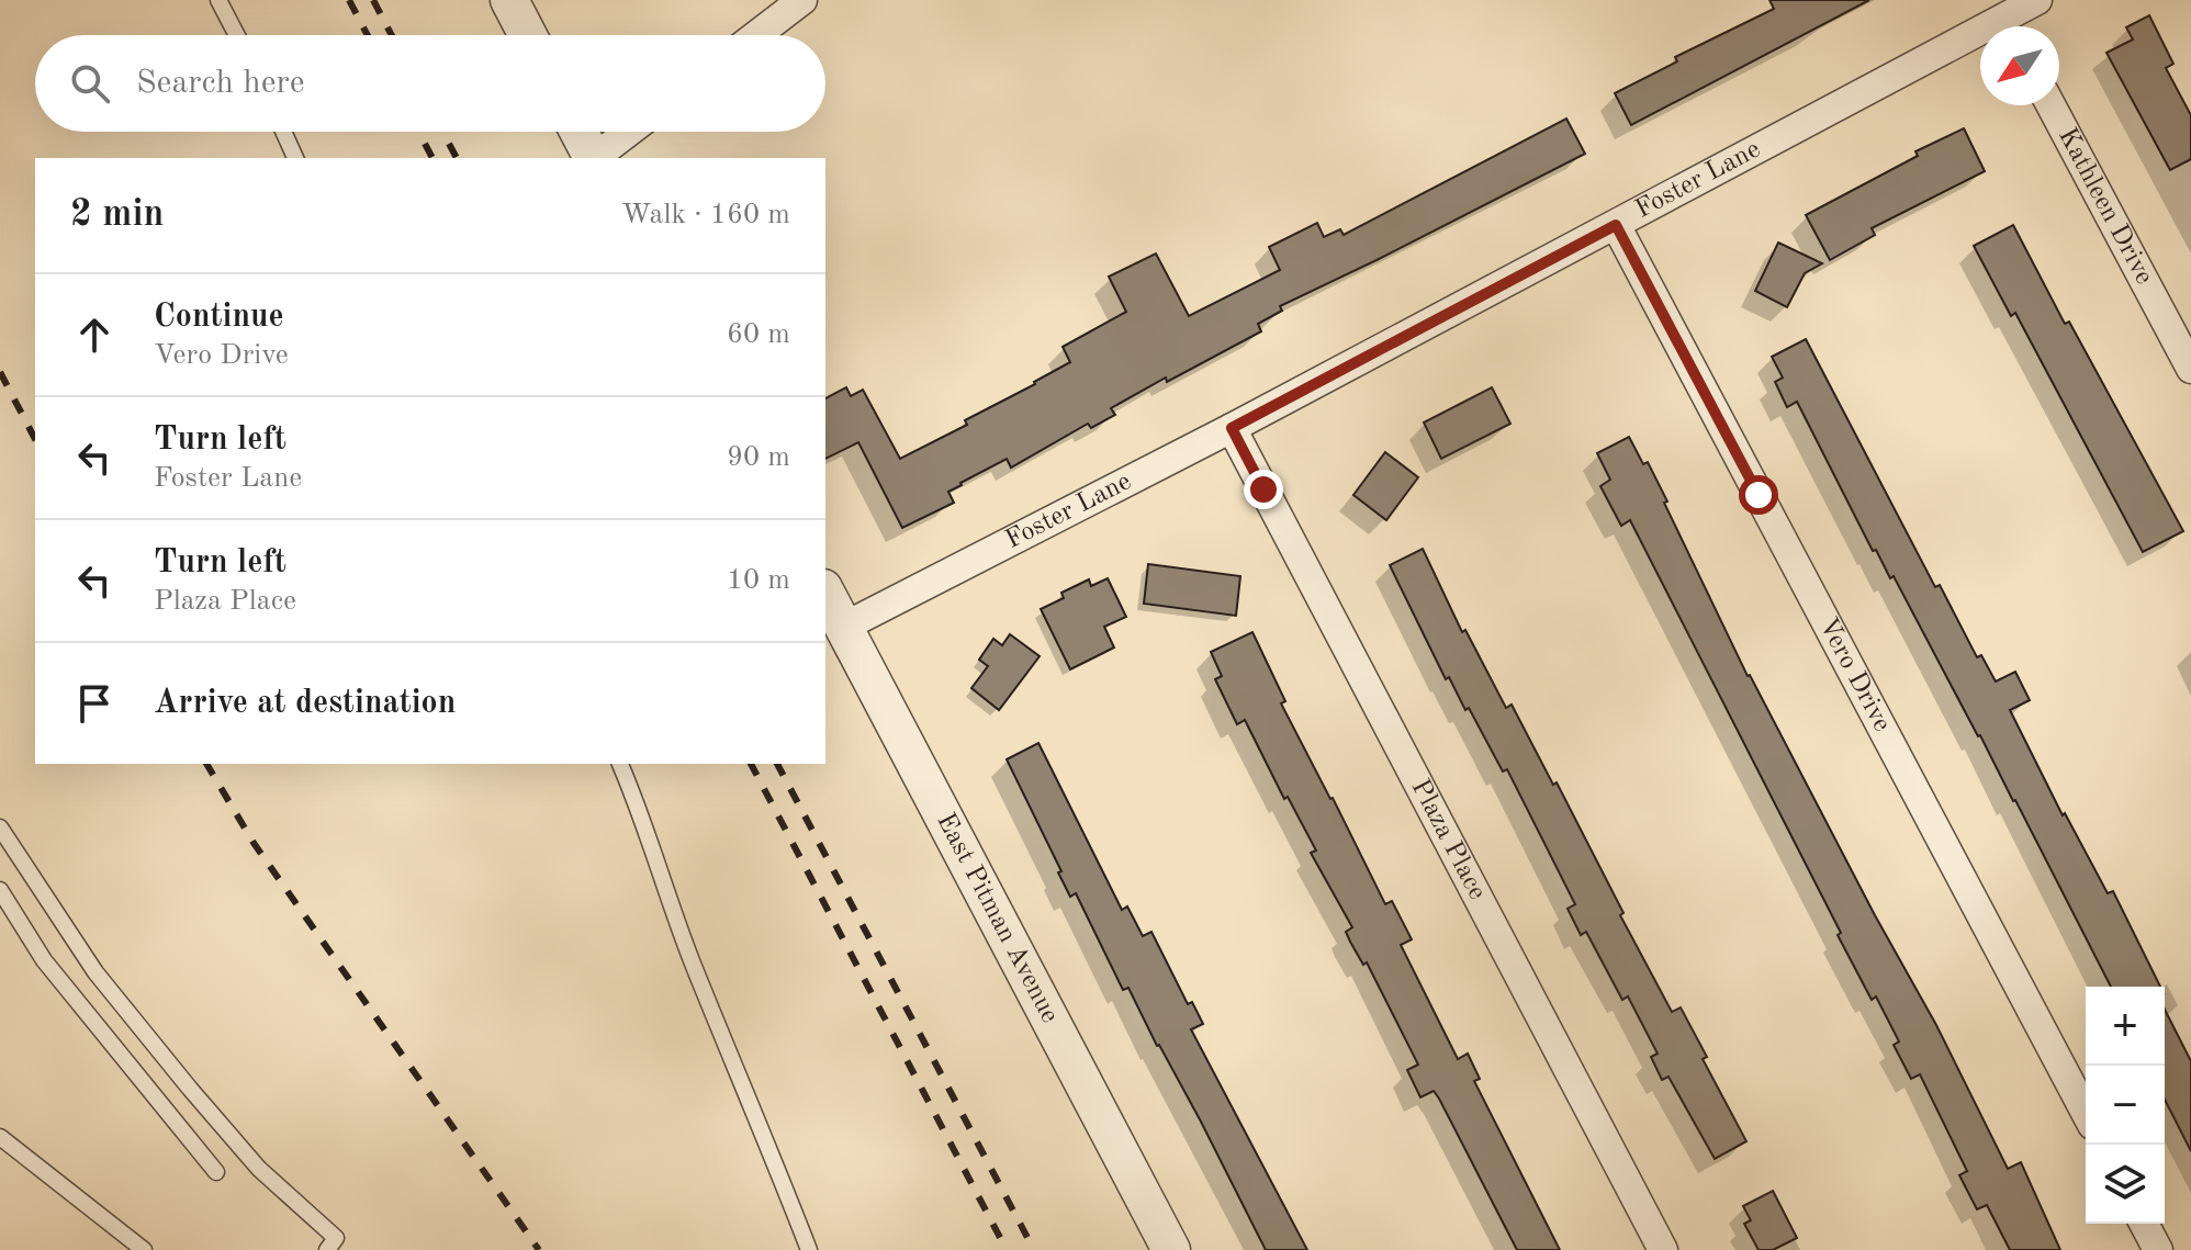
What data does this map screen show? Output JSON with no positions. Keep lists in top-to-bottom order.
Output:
{
  "streets": {
    "street": [
      "Foster Lane",
      "Kathleen Drive",
      "Vero Drive",
      "Plaza Place",
      "East Pitman Avenue"
    ]
  },
  "crossings": [
    ["Foster Lane", "Vero Drive"],
    ["Foster Lane", "Plaza Place"],
    ["Foster Lane", "East Pitman Avenue"]
  ],
  "north": "bottom left",
  "page": {
    "search": "Search here",
    "heading": ["2 min", "Walk · 160 m"],
    "list": [
      ["Continue", "Vero Drive", "60 m"],
      ["Turn left", "Foster Lane", "90 m"],
      ["Turn left", "Plaza Place", "10 m"],
      "Arrive at destination"
    ],
    "map_buttons": ["+", "−"]
  }
}
